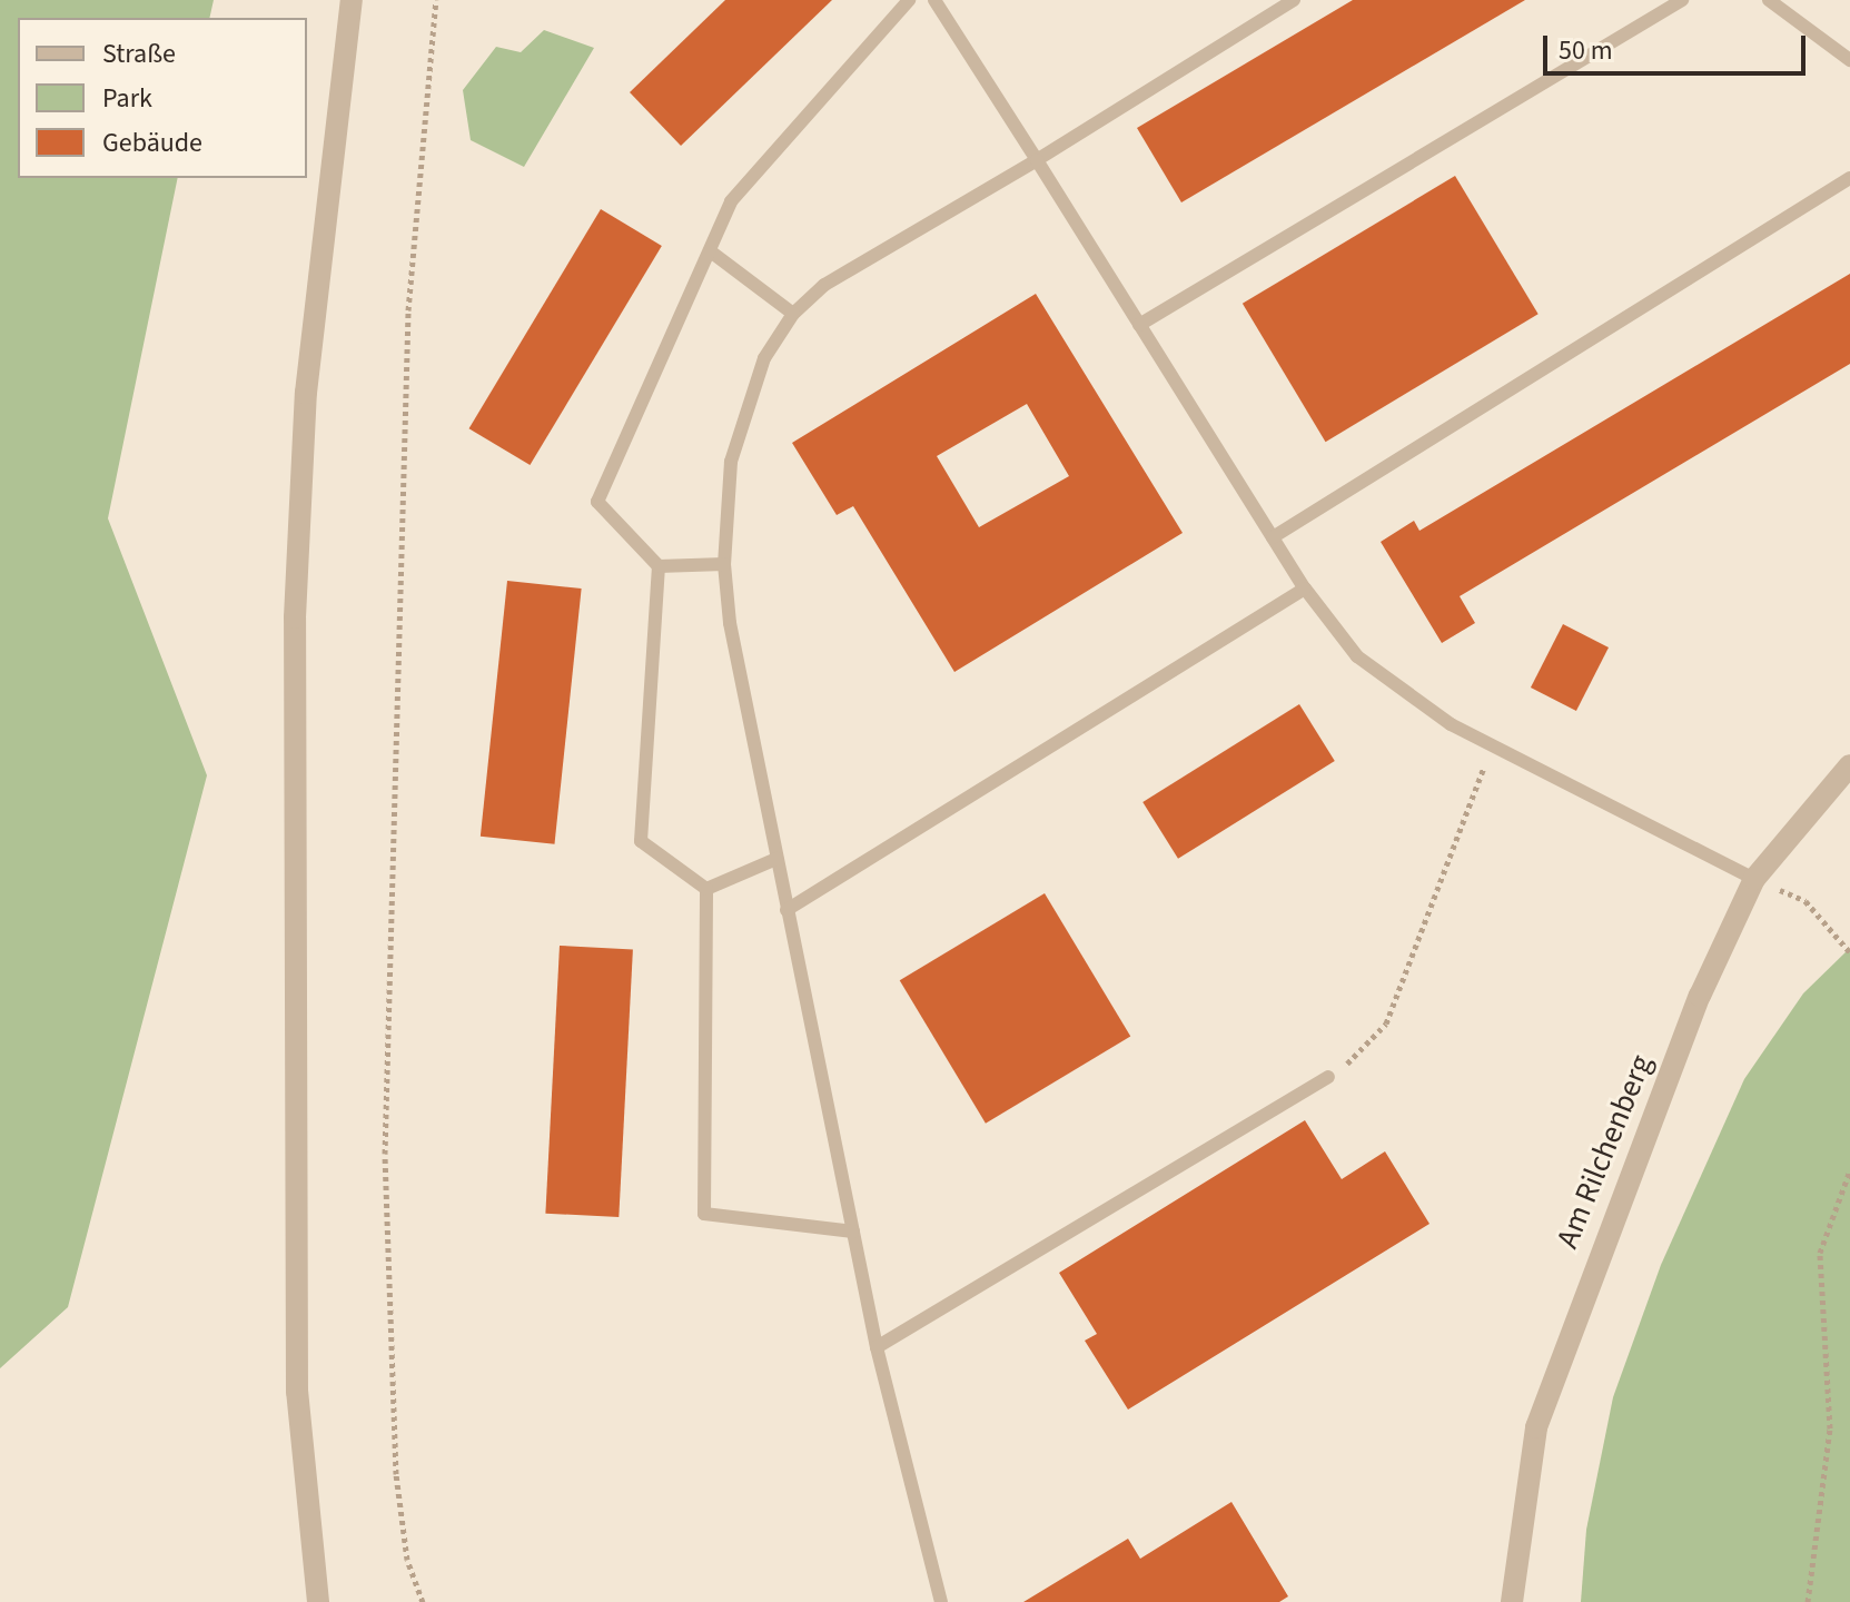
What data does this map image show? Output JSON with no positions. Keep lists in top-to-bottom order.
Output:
{
  "streets": {
    "street": ["Am Rilchenberg"]
  },
  "legend": ["Straße", "Park", "Gebäude"],
  "scale_bar": "50 m"
}
